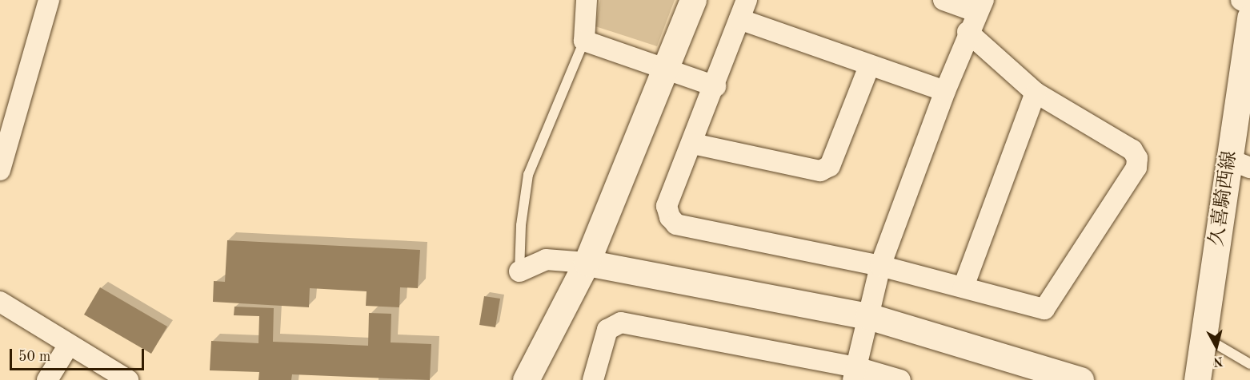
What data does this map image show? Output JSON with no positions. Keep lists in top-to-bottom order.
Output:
{
  "streets": {
    "street": ["久喜騎西線"]
  },
  "scale_bar": "50 m",
  "north": "bottom"
}
